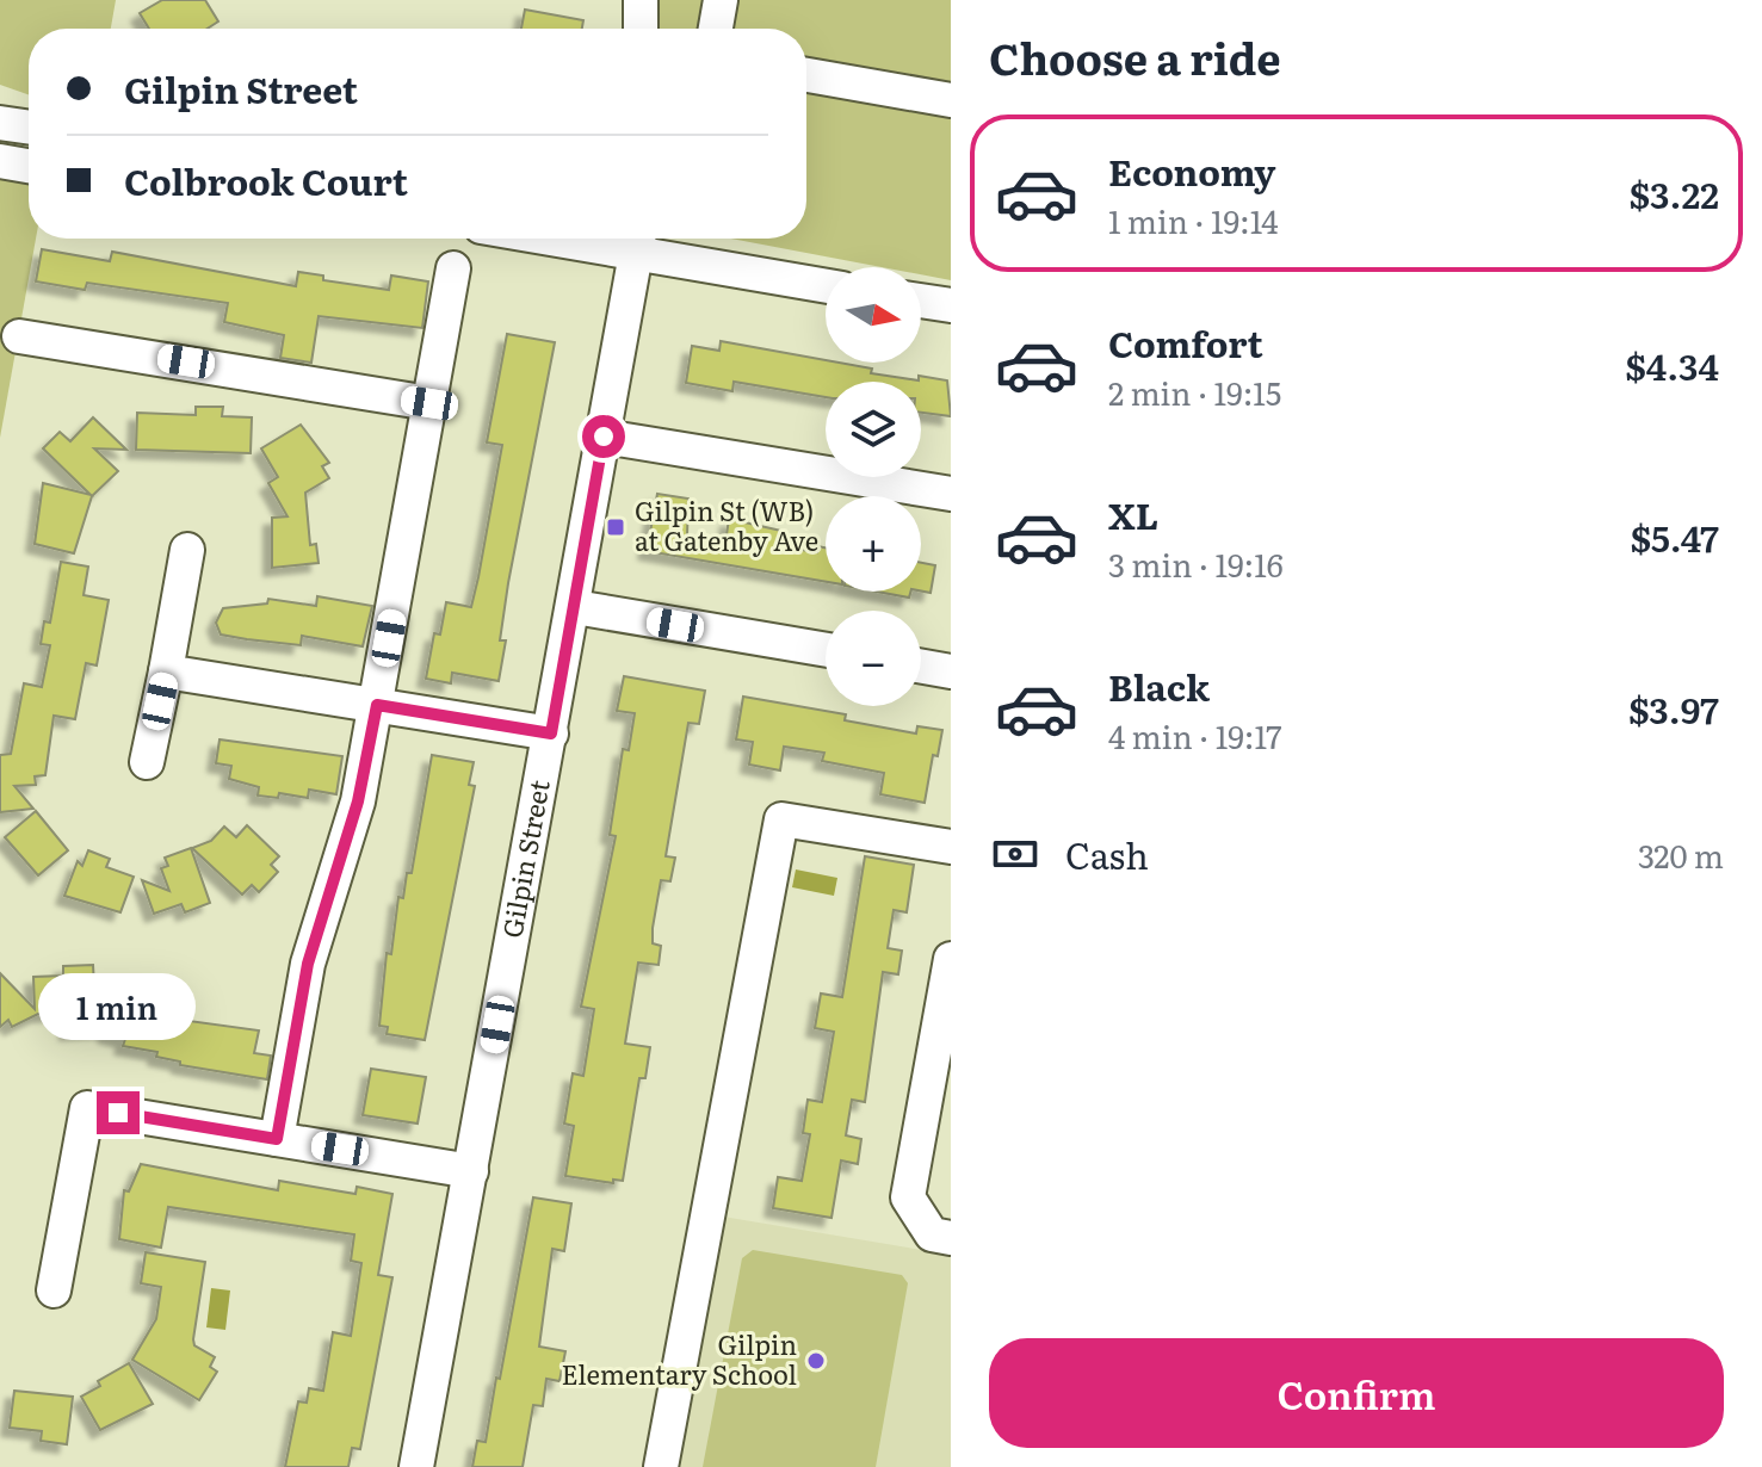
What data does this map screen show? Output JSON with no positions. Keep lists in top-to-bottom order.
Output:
{
  "streets": {
    "street": ["Gilpin Street"]
  },
  "places": {
    "transit": ["Gilpin St (WB) at Gatenby Ave"],
    "other": ["Gilpin Elementary School"]
  },
  "north": "right",
  "page": {
    "heading": "Choose a ride",
    "banner": ["Gilpin Street", "Colbrook Court"],
    "list": [
      {
        "name": "Economy",
        "note": "1 min · 19:14",
        "value": "$3.22"
      },
      {
        "name": "Comfort",
        "note": "2 min · 19:15",
        "value": "$4.34"
      },
      {
        "name": "XL",
        "note": "3 min · 19:16",
        "value": "$5.47"
      },
      {
        "name": "Black",
        "note": "4 min · 19:17",
        "value": "$3.97"
      }
    ],
    "map_buttons": ["+", "−"],
    "pay": ["Cash", "320 m"],
    "bubble": "1 min",
    "buttons": "Confirm"
  }
}
